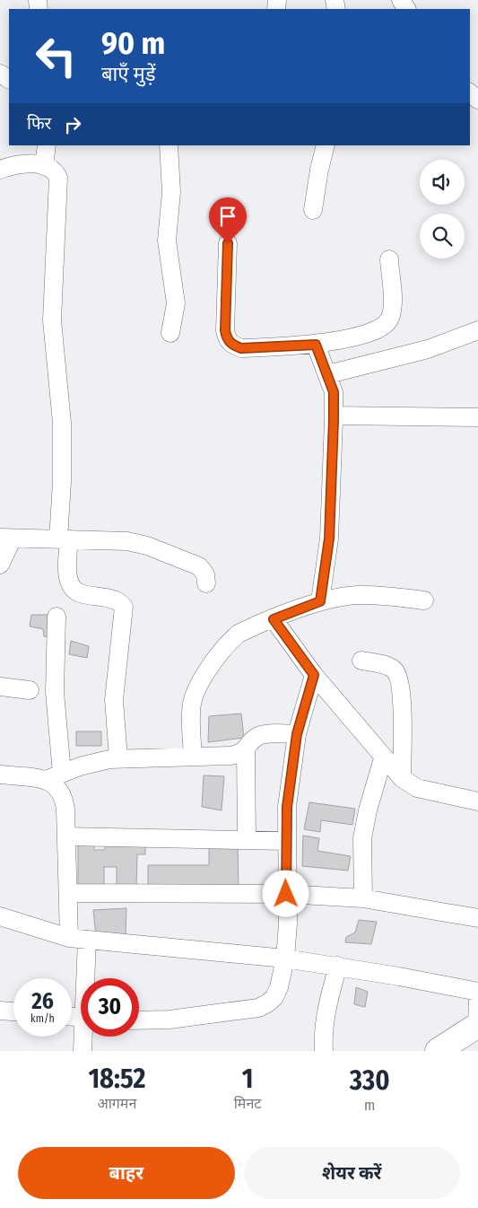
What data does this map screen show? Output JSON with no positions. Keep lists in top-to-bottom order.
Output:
{
  "page": {
    "turn": ["90 m", "बाएँ मुड़ें"],
    "then": "फिर",
    "speed": "26 km/h",
    "limit": "30",
    "eta": [
      "18:52",
      "आगमन",
      "1",
      "मिनट",
      "330",
      "m"
    ],
    "buttons": ["बाहर", "शेयर करें"]
  }
}
